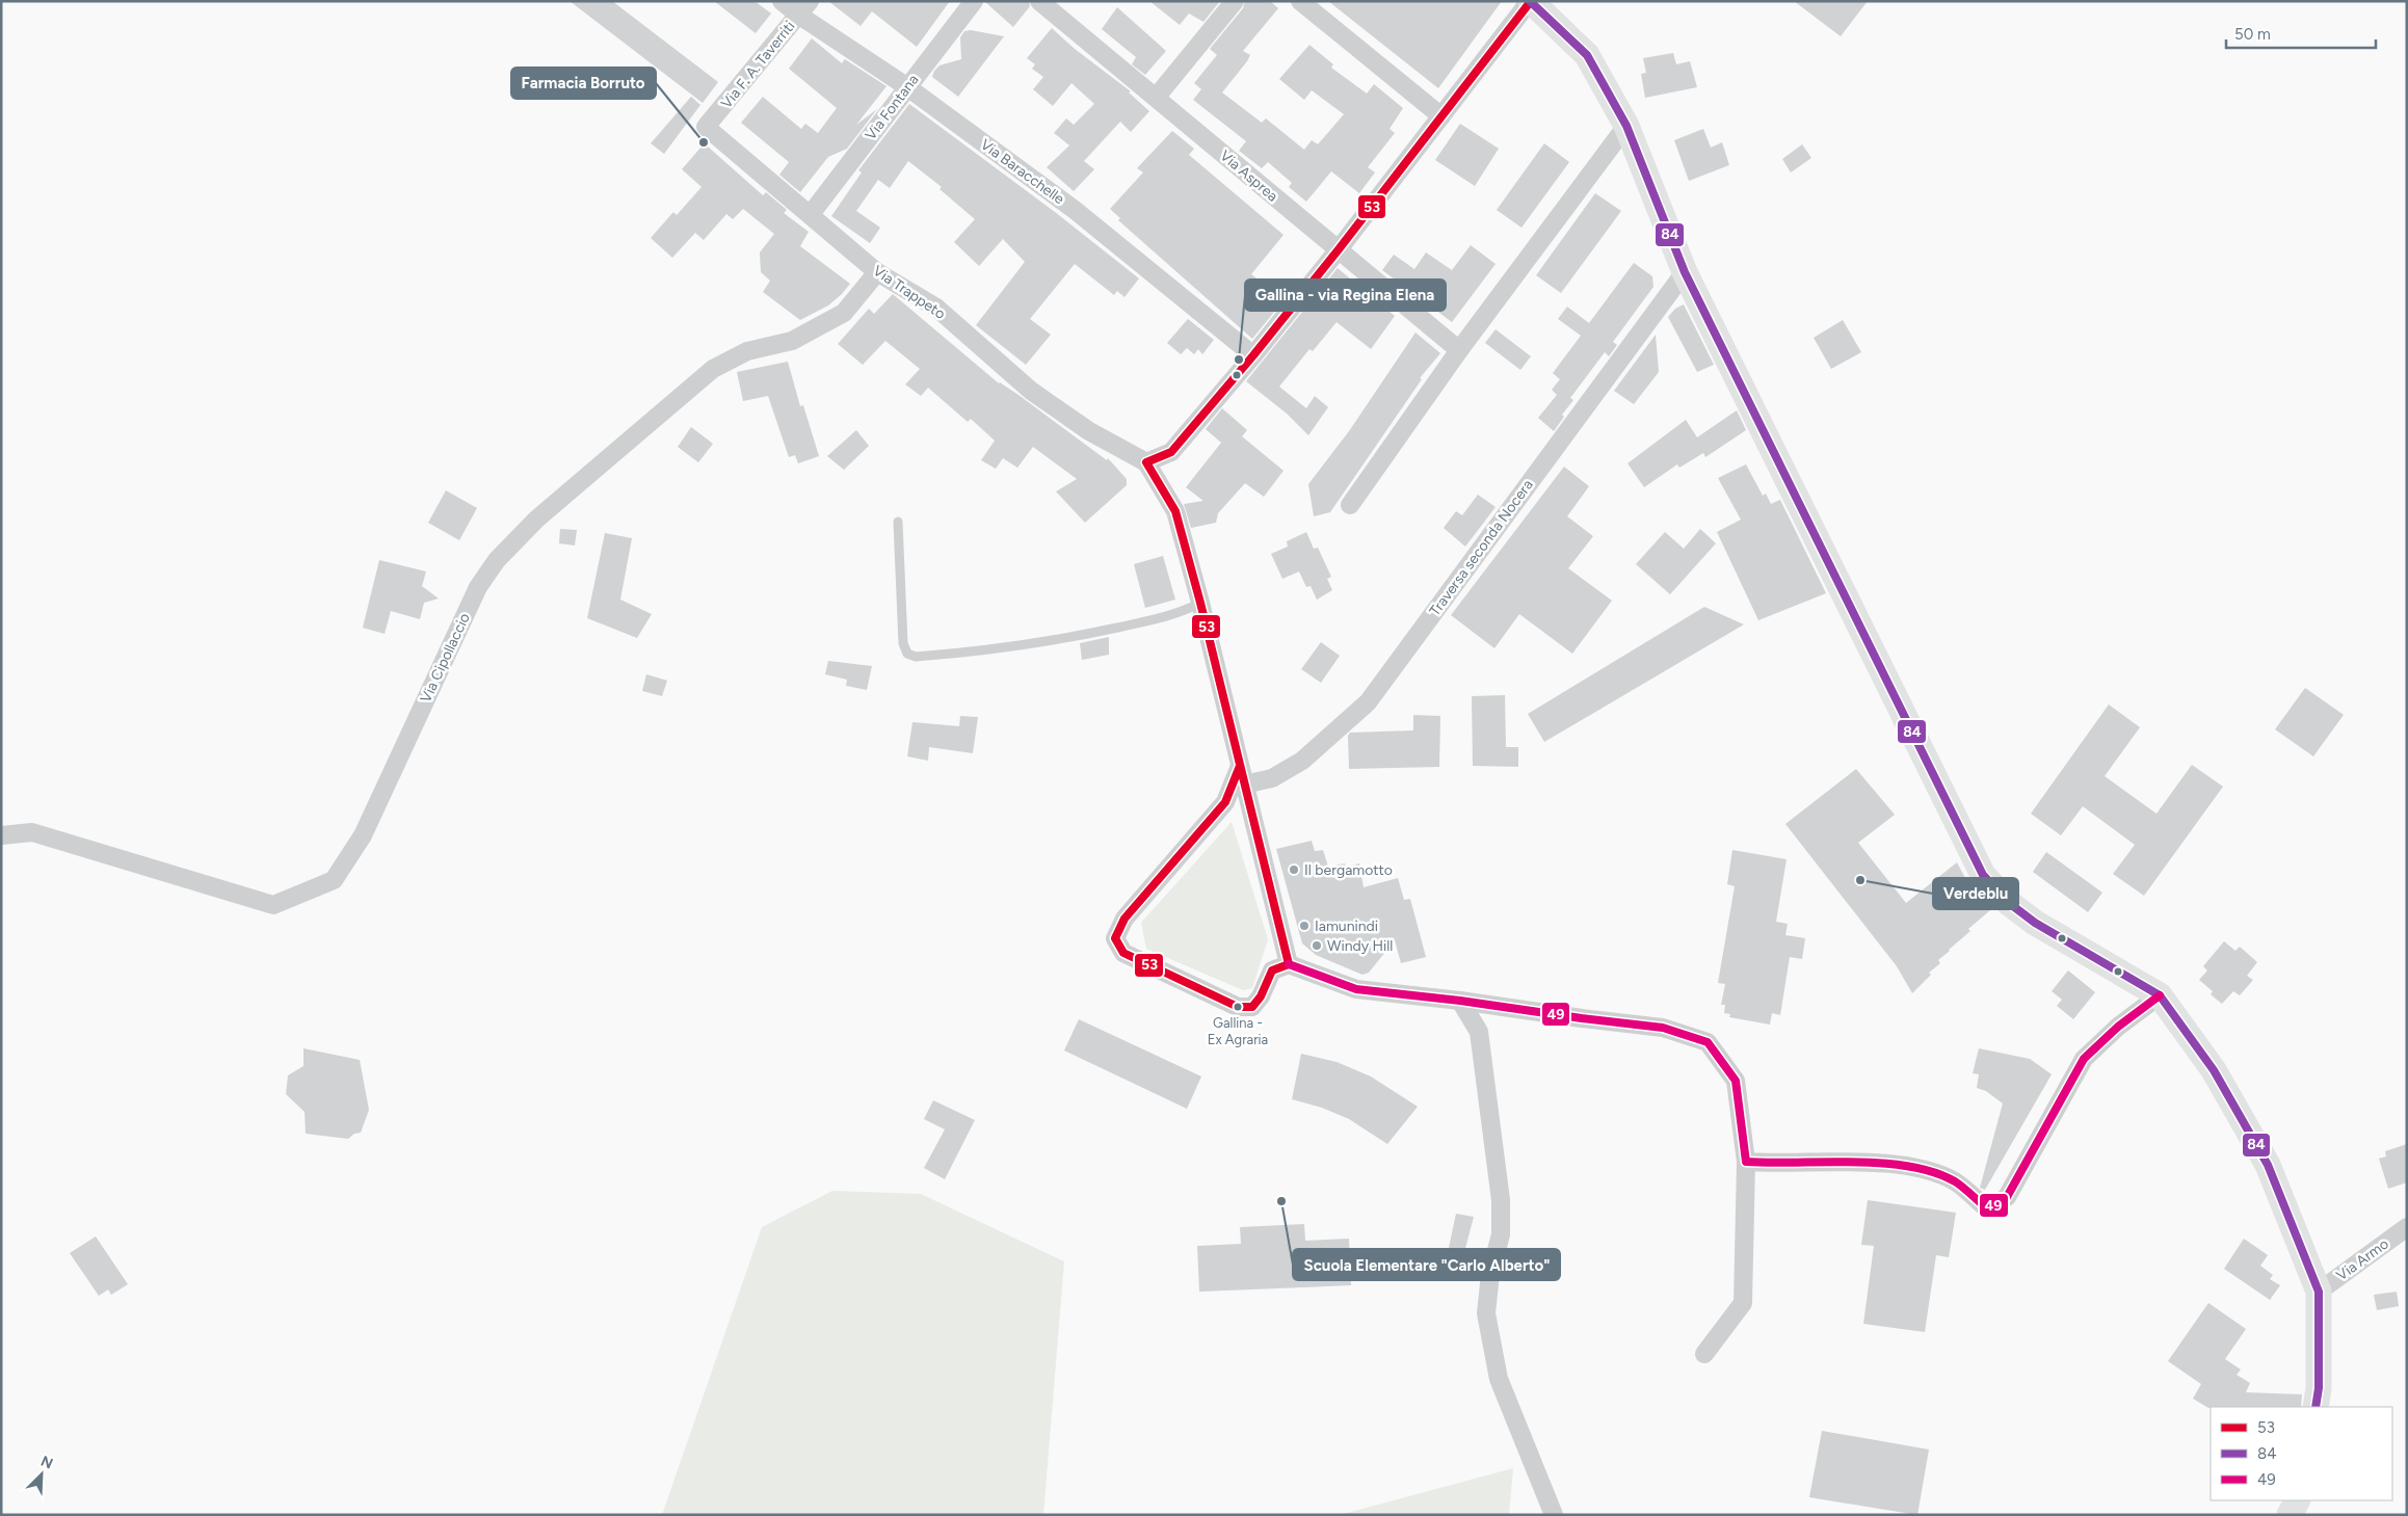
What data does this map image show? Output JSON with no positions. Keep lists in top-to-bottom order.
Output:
{
  "streets": {
    "street": [
      "Via F. A. Taverriti",
      "Via Fontana",
      "Via Baracchelle",
      "Via Asprea",
      "Via Trappeto",
      "Traversa seconda Nocera",
      "Via Cipollaccio",
      "Via Armo"
    ]
  },
  "crossings": [
    ["Via F. A. Taverriti", "Via Baracchelle"],
    ["Via F. A. Taverriti", "Via Trappeto"],
    ["Via Fontana", "Via Baracchelle"],
    ["Via Fontana", "Via Trappeto"],
    ["Via Trappeto", "Via Cipollaccio"]
  ],
  "places": [
    "Farmacia Borruto",
    "Gallina - via Regina Elena",
    "Il bergamotto",
    "Verdeblu",
    "Iamunindi",
    "Windy Hill",
    "Gallina - Ex Agraria",
    "Scuola Elementare \"Carlo Alberto\""
  ],
  "lines": ["transit line 53", "transit line 84", "transit line 49"],
  "legend": ["53", "84", "49"],
  "scale_bar": "50 m",
  "north": "top right"
}
